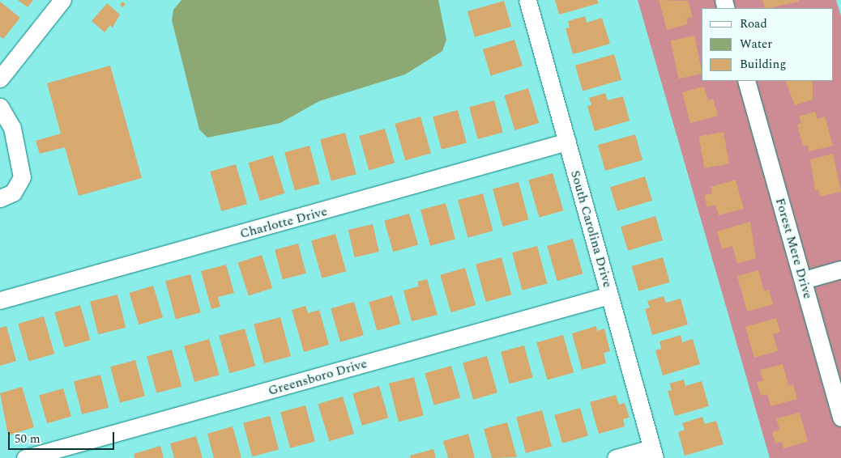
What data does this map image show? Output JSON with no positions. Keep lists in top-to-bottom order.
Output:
{
  "streets": {
    "street": [
      "Charlotte Drive",
      "South Carolina Drive",
      "Forest Mere Drive",
      "Greensboro Drive"
    ]
  },
  "crossings": [
    ["Charlotte Drive", "South Carolina Drive"],
    ["South Carolina Drive", "Greensboro Drive"]
  ],
  "legend": ["Road", "Water", "Building"],
  "scale_bar": "50 m"
}
